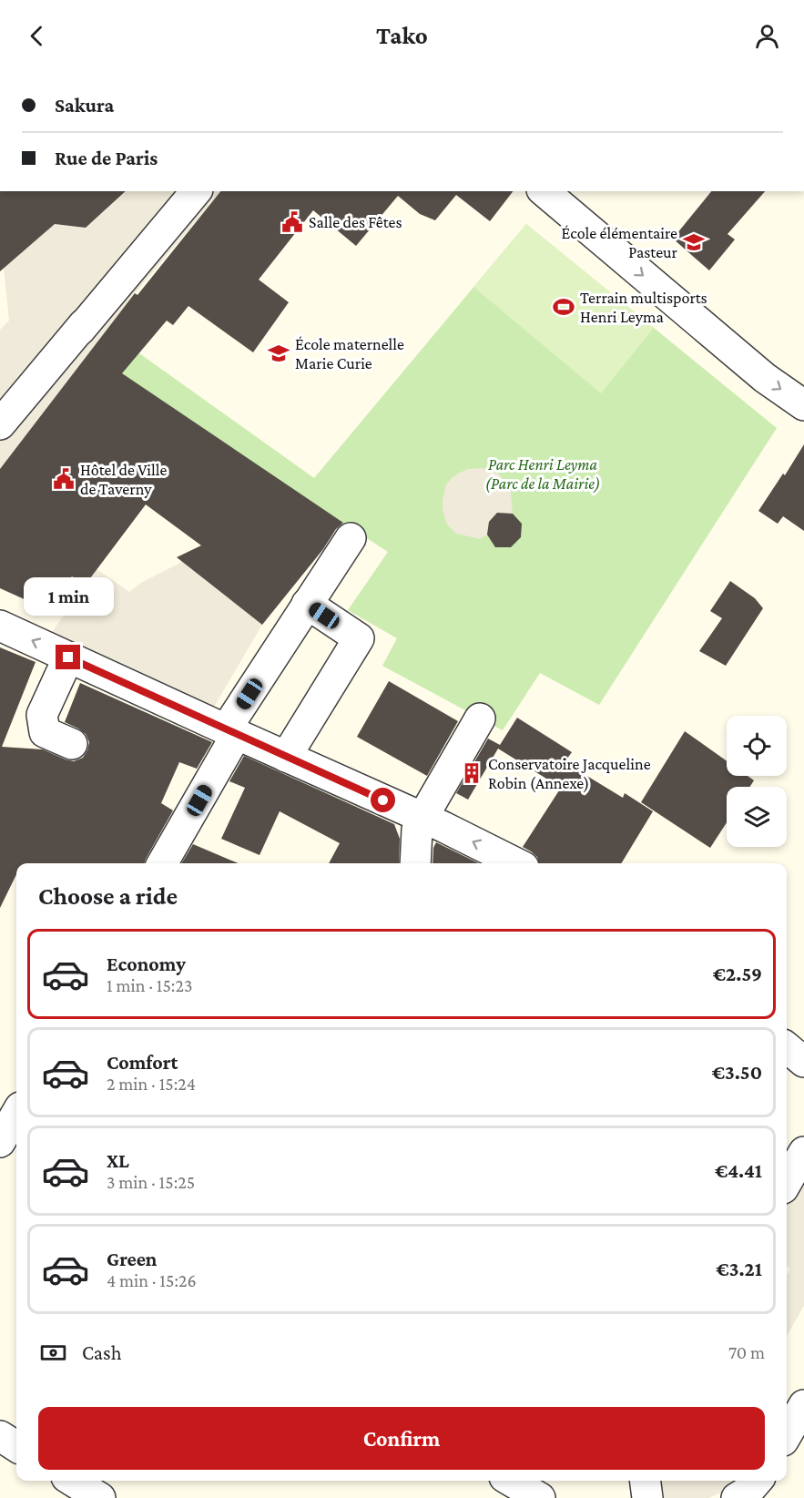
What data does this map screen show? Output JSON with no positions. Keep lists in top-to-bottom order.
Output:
{
  "parks": ["Parc Henri Leyma (Parc de la Mairie)"],
  "places": {
    "public building": ["Salle des Fêtes", "Hôtel de Ville de Taverny"],
    "school or university": ["École élémentaire Pasteur", "École maternelle Marie Curie"],
    "sports": ["Terrain multisports Henri Leyma"],
    "building": ["Conservatoire Jacqueline Robin (Annexe)"]
  },
  "page": {
    "header": "Tako",
    "banner": ["Sakura", "Rue de Paris"],
    "bubble": "1 min",
    "heading": "Choose a ride",
    "list": [
      {
        "name": "Economy",
        "note": "1 min · 15:23",
        "value": "€2.59"
      },
      {
        "name": "Comfort",
        "note": "2 min · 15:24",
        "value": "€3.50"
      },
      {
        "name": "XL",
        "note": "3 min · 15:25",
        "value": "€4.41"
      },
      {
        "name": "Green",
        "note": "4 min · 15:26",
        "value": "€3.21"
      }
    ],
    "pay": ["Cash", "70 m"],
    "buttons": "Confirm"
  }
}
